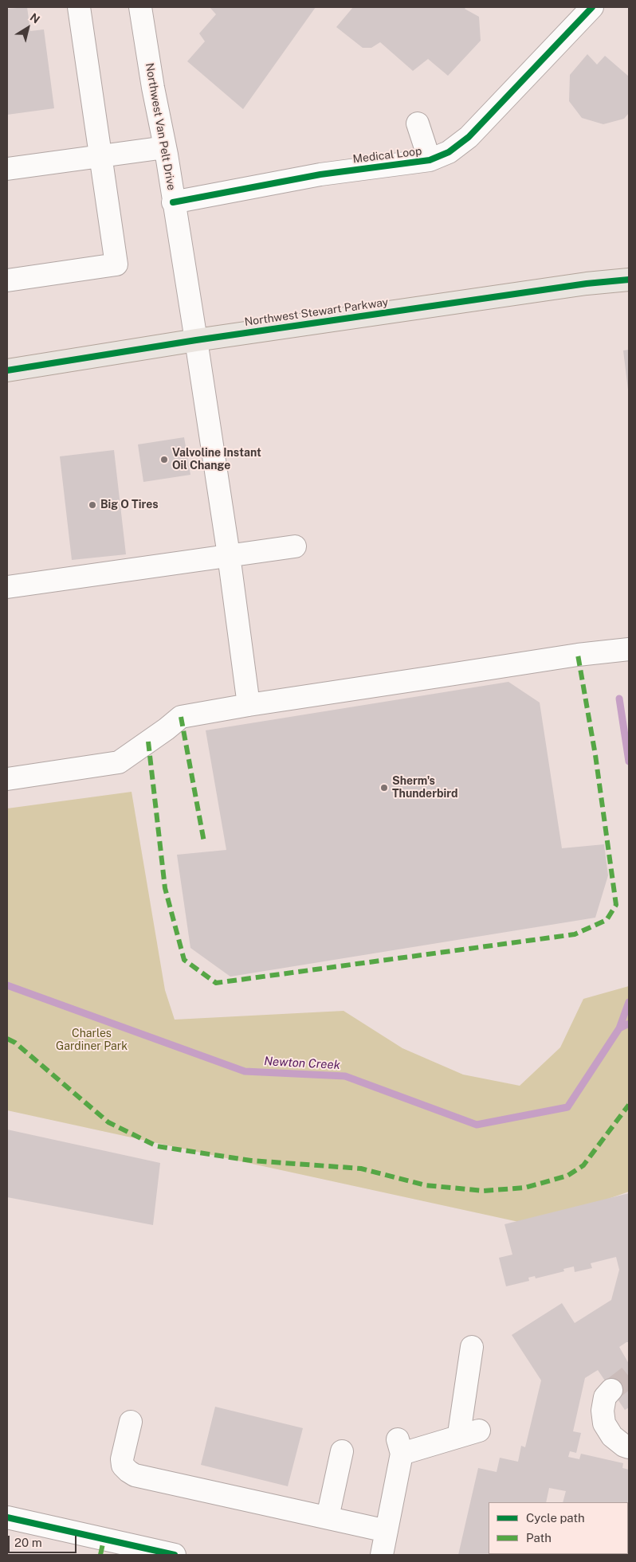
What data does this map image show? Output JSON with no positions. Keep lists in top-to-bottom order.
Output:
{
  "streets": {
    "main road": ["Northwest Stewart Parkway"],
    "street": ["Northwest Van Pelt Drive", "Medical Loop"]
  },
  "crossings": [
    ["Northwest Van Pelt Drive", "Medical Loop"],
    ["Northwest Van Pelt Drive", "Northwest Stewart Parkway"]
  ],
  "water": ["Newton Creek"],
  "parks": ["Charles Gardiner Park"],
  "places": ["Valvoline Instant Oil Change", "Big O Tires", "Sherm's Thunderbird"],
  "legend": ["Cycle path", "Path"],
  "scale_bar": "20 m",
  "north": "top right"
}
